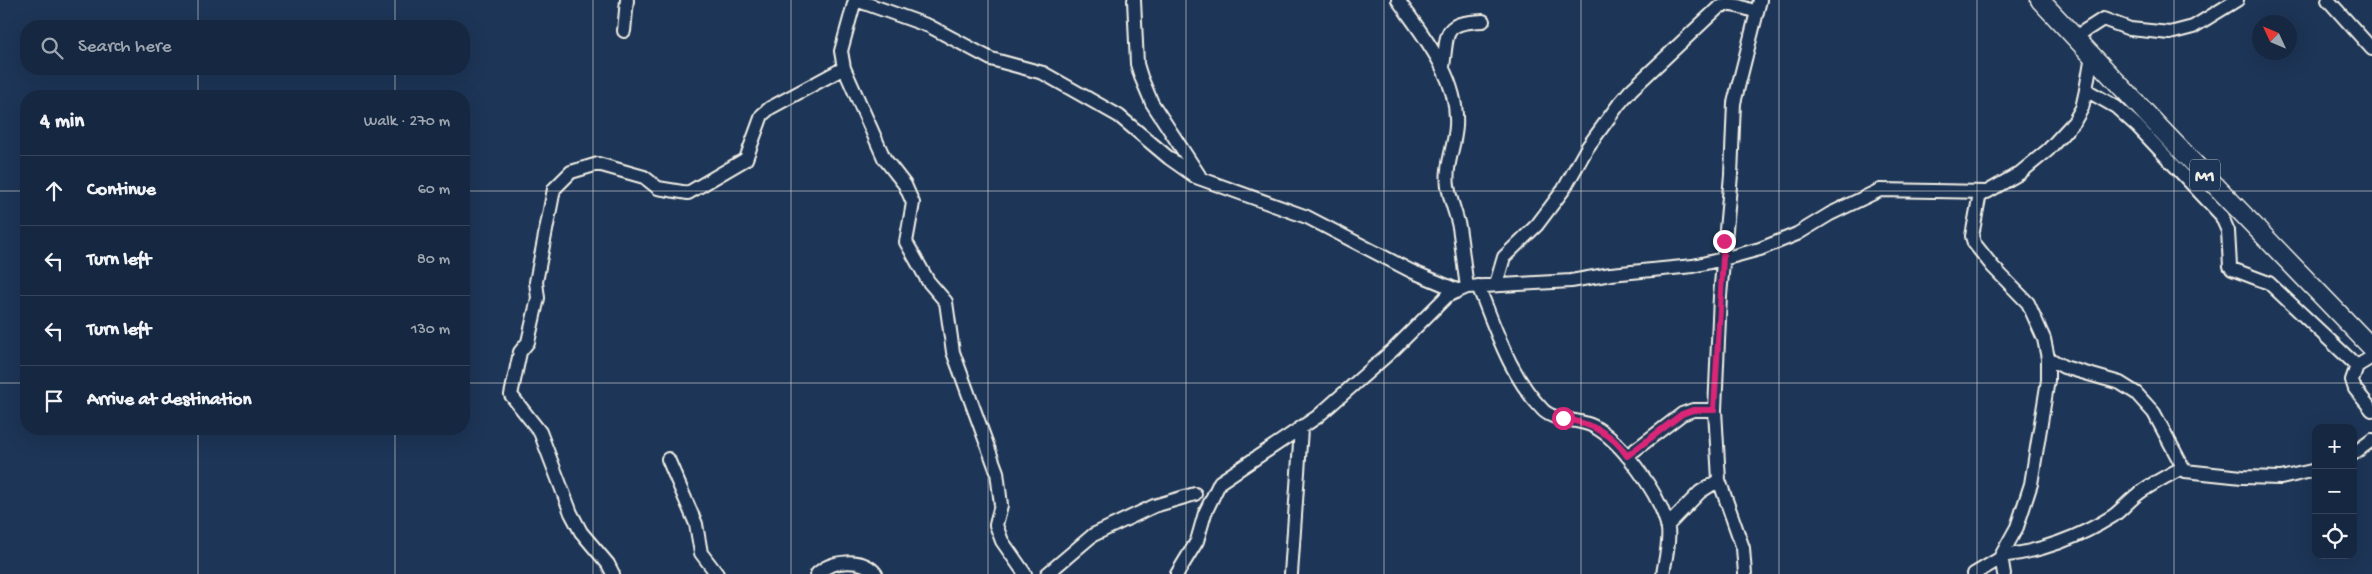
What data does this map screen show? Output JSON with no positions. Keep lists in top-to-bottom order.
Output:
{
  "streets": {
    "highway": ["M1"]
  },
  "north": "top left",
  "page": {
    "search": "Search here",
    "heading": ["4 min", "Walk · 270 m"],
    "list": [
      ["Continue", "60 m"],
      ["Turn left", "80 m"],
      ["Turn left", "130 m"],
      "Arrive at destination"
    ],
    "map_buttons": ["+", "−"]
  }
}
